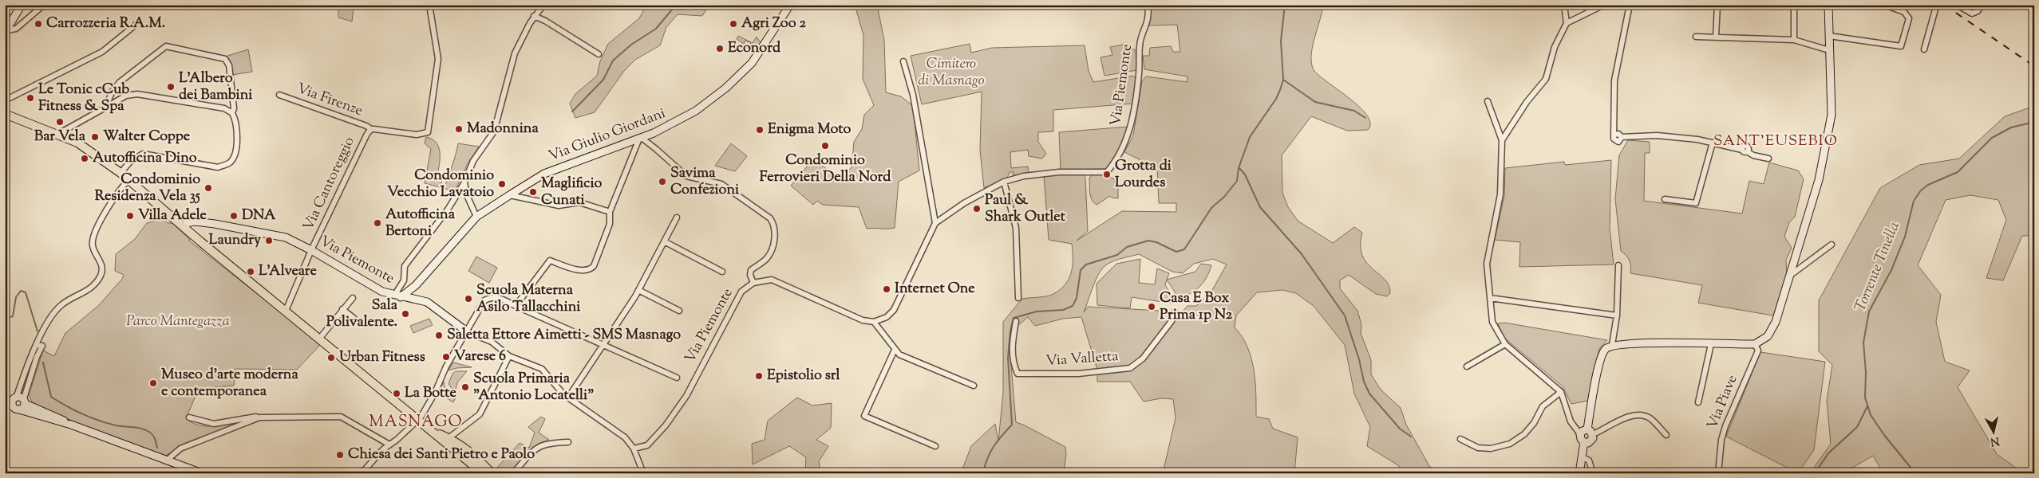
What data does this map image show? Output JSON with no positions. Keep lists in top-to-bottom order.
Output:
{
  "streets": {
    "street": [
      "Via Piemonte",
      "Via Firenze",
      "Via Giulio Giordani",
      "Via Cantoreggio",
      "Via Valletta",
      "Via Piave"
    ]
  },
  "crossings": [
    ["Via Piemonte", "Via Giulio Giordani"],
    ["Via Piemonte", "Via Cantoreggio"],
    ["Via Firenze", "Via Cantoreggio"]
  ],
  "districts": ["SANT'EUSEBIO", "MASNAGO"],
  "water": ["Torrente Tinella"],
  "parks": ["Cimitero di Masnago", "Parco Mantegazza"],
  "places": [
    "Carrozzeria R.A.M.",
    "Agri Zoo 2",
    "Econord",
    "L'Albero dei Bambini",
    "Le Tonic cCub Fitness & Spa",
    "Bar Vela",
    "Madonnina",
    "Enigma Moto",
    "Walter Coppe",
    "Condominio Ferrovieri Della Nord",
    "Autofficina Dino",
    "Grotta di Lourdes",
    "Savima Confezioni",
    "Condominio Vecchio Lavatoio",
    "Condominio Residenza Vela 35",
    "Maglificio Cunati",
    "Paul & Shark Outlet",
    "Villa Adele",
    "DNA",
    "Autofficina Bertoni",
    "Laundry",
    "L'Alveare",
    "Internet One",
    "Scuola Materna Asilo Tallacchini",
    "Casa E Box Prima 1p N2",
    "Sala Polivalente.",
    "Saletta Ettore Aimetti - SMS Masnago",
    "Varese 6",
    "Urban Fitness",
    "Epistolio srl",
    "Museo d'arte moderna e contemporanea",
    "Scuola Primaria \"Antonio Locatelli\"",
    "La Botte",
    "Chiesa dei Santi Pietro e Paolo"
  ],
  "north": "bottom"
}
